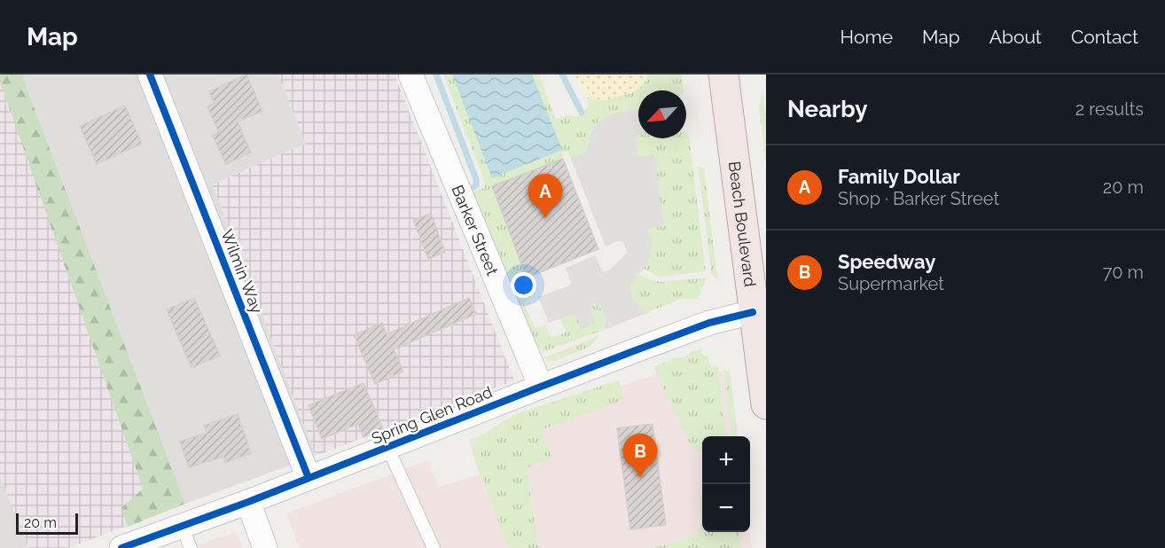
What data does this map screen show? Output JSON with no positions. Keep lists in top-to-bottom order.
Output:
{
  "streets": {
    "highway": ["Beach Boulevard"],
    "street": ["Barker Street", "Wilmin Way", "Spring Glen Road"]
  },
  "crossings": [
    ["Beach Boulevard", "Spring Glen Road"],
    ["Barker Street", "Spring Glen Road"],
    ["Wilmin Way", "Spring Glen Road"]
  ],
  "scale_bar": "20 m",
  "north": "bottom left",
  "page": {
    "header": "Map",
    "nav": [
      "Home",
      "Map",
      "About",
      "Contact"
    ],
    "heading": ["Nearby", "2 results"],
    "list": [
      {
        "mark": "A",
        "name": "Family Dollar",
        "note": "Shop · Barker Street",
        "value": "20 m"
      },
      {
        "mark": "B",
        "name": "Speedway",
        "note": "Supermarket",
        "value": "70 m"
      }
    ],
    "pins": ["A", "B"],
    "map_buttons": ["+", "−"],
    "scale": "20 m"
  }
}
